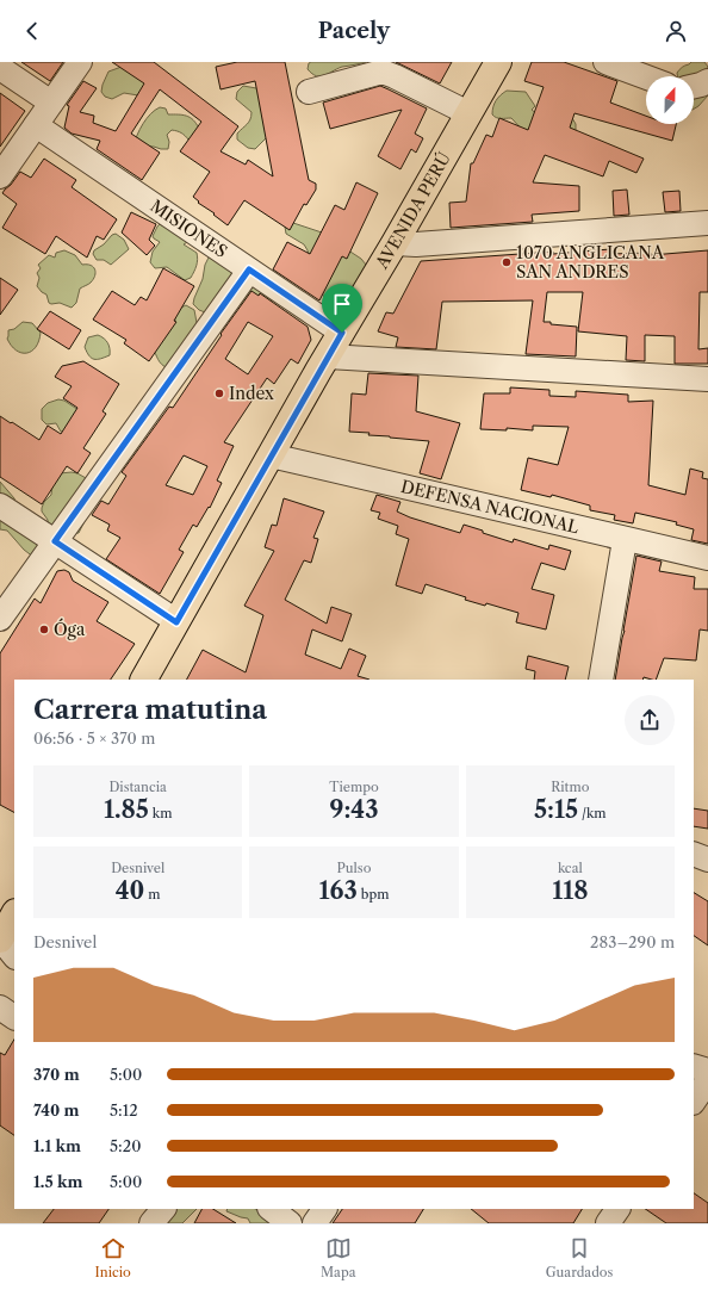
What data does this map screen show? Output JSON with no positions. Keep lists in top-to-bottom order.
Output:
{
  "streets": {
    "main road": ["AVENIDA PERÚ"],
    "street": ["MISIONES", "DEFENSA NACIONAL"]
  },
  "crossings": [
    ["AVENIDA PERÚ", "MISIONES"],
    ["AVENIDA PERÚ", "DEFENSA NACIONAL"]
  ],
  "places": ["1070 ANGLICANA SAN ANDRES", "Index", "Óga"],
  "north": "top",
  "page": {
    "header": "Pacely",
    "heading": ["Carrera matutina", "06:56 · 5 × 370 m"],
    "stats": [
      ["Distancia", "1.85 km"],
      ["Tiempo", "9:43"],
      ["Ritmo", "5:15 /km"],
      ["Desnivel", "40 m"],
      ["Pulso", "163 bpm"],
      ["kcal", "118"]
    ],
    "chart": ["Desnivel", "283–290 m"],
    "list": [
      {
        "name": "370 m",
        "note": "5:00"
      },
      {
        "name": "740 m",
        "note": "5:12"
      },
      {
        "name": "1.1 km",
        "note": "5:20"
      },
      {
        "name": "1.5 km",
        "note": "5:00"
      }
    ],
    "tabs": ["Inicio", "Mapa", "Guardados"]
  }
}
